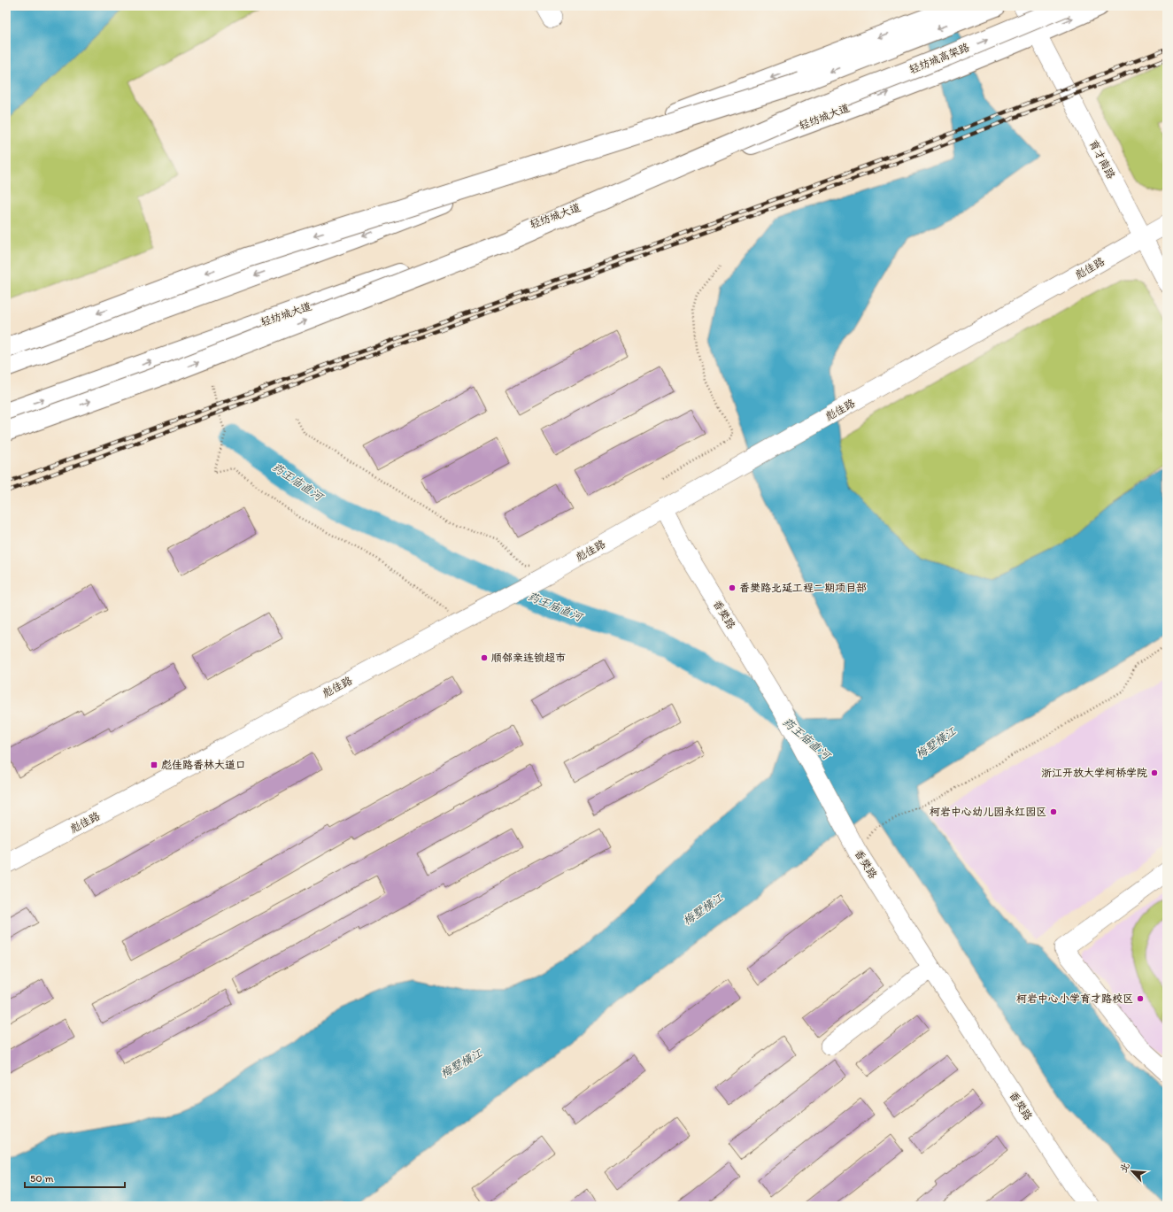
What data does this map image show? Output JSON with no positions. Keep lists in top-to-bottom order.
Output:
{
  "streets": {
    "main road": ["轻纺城高架路", "轻纺城大道"],
    "street": ["育才南路", "彪佳路", "香樊路"]
  },
  "crossings": [
    ["轻纺城大道", "育才南路"],
    ["育才南路", "彪佳路"],
    ["彪佳路", "香樊路"]
  ],
  "water": ["药王庙直河", "梅墅横江"],
  "places": {
    "other": [
      "香樊路北延工程二期项目部",
      "顺邻亲连锁超市",
      "浙江开放大学柯桥学院",
      "柯岩中心幼儿园永红园区",
      "柯岩中心小学育才路校区"
    ],
    "transit": ["彪佳路香林大道口"]
  },
  "scale_bar": "50 m",
  "north": "top left"
}
